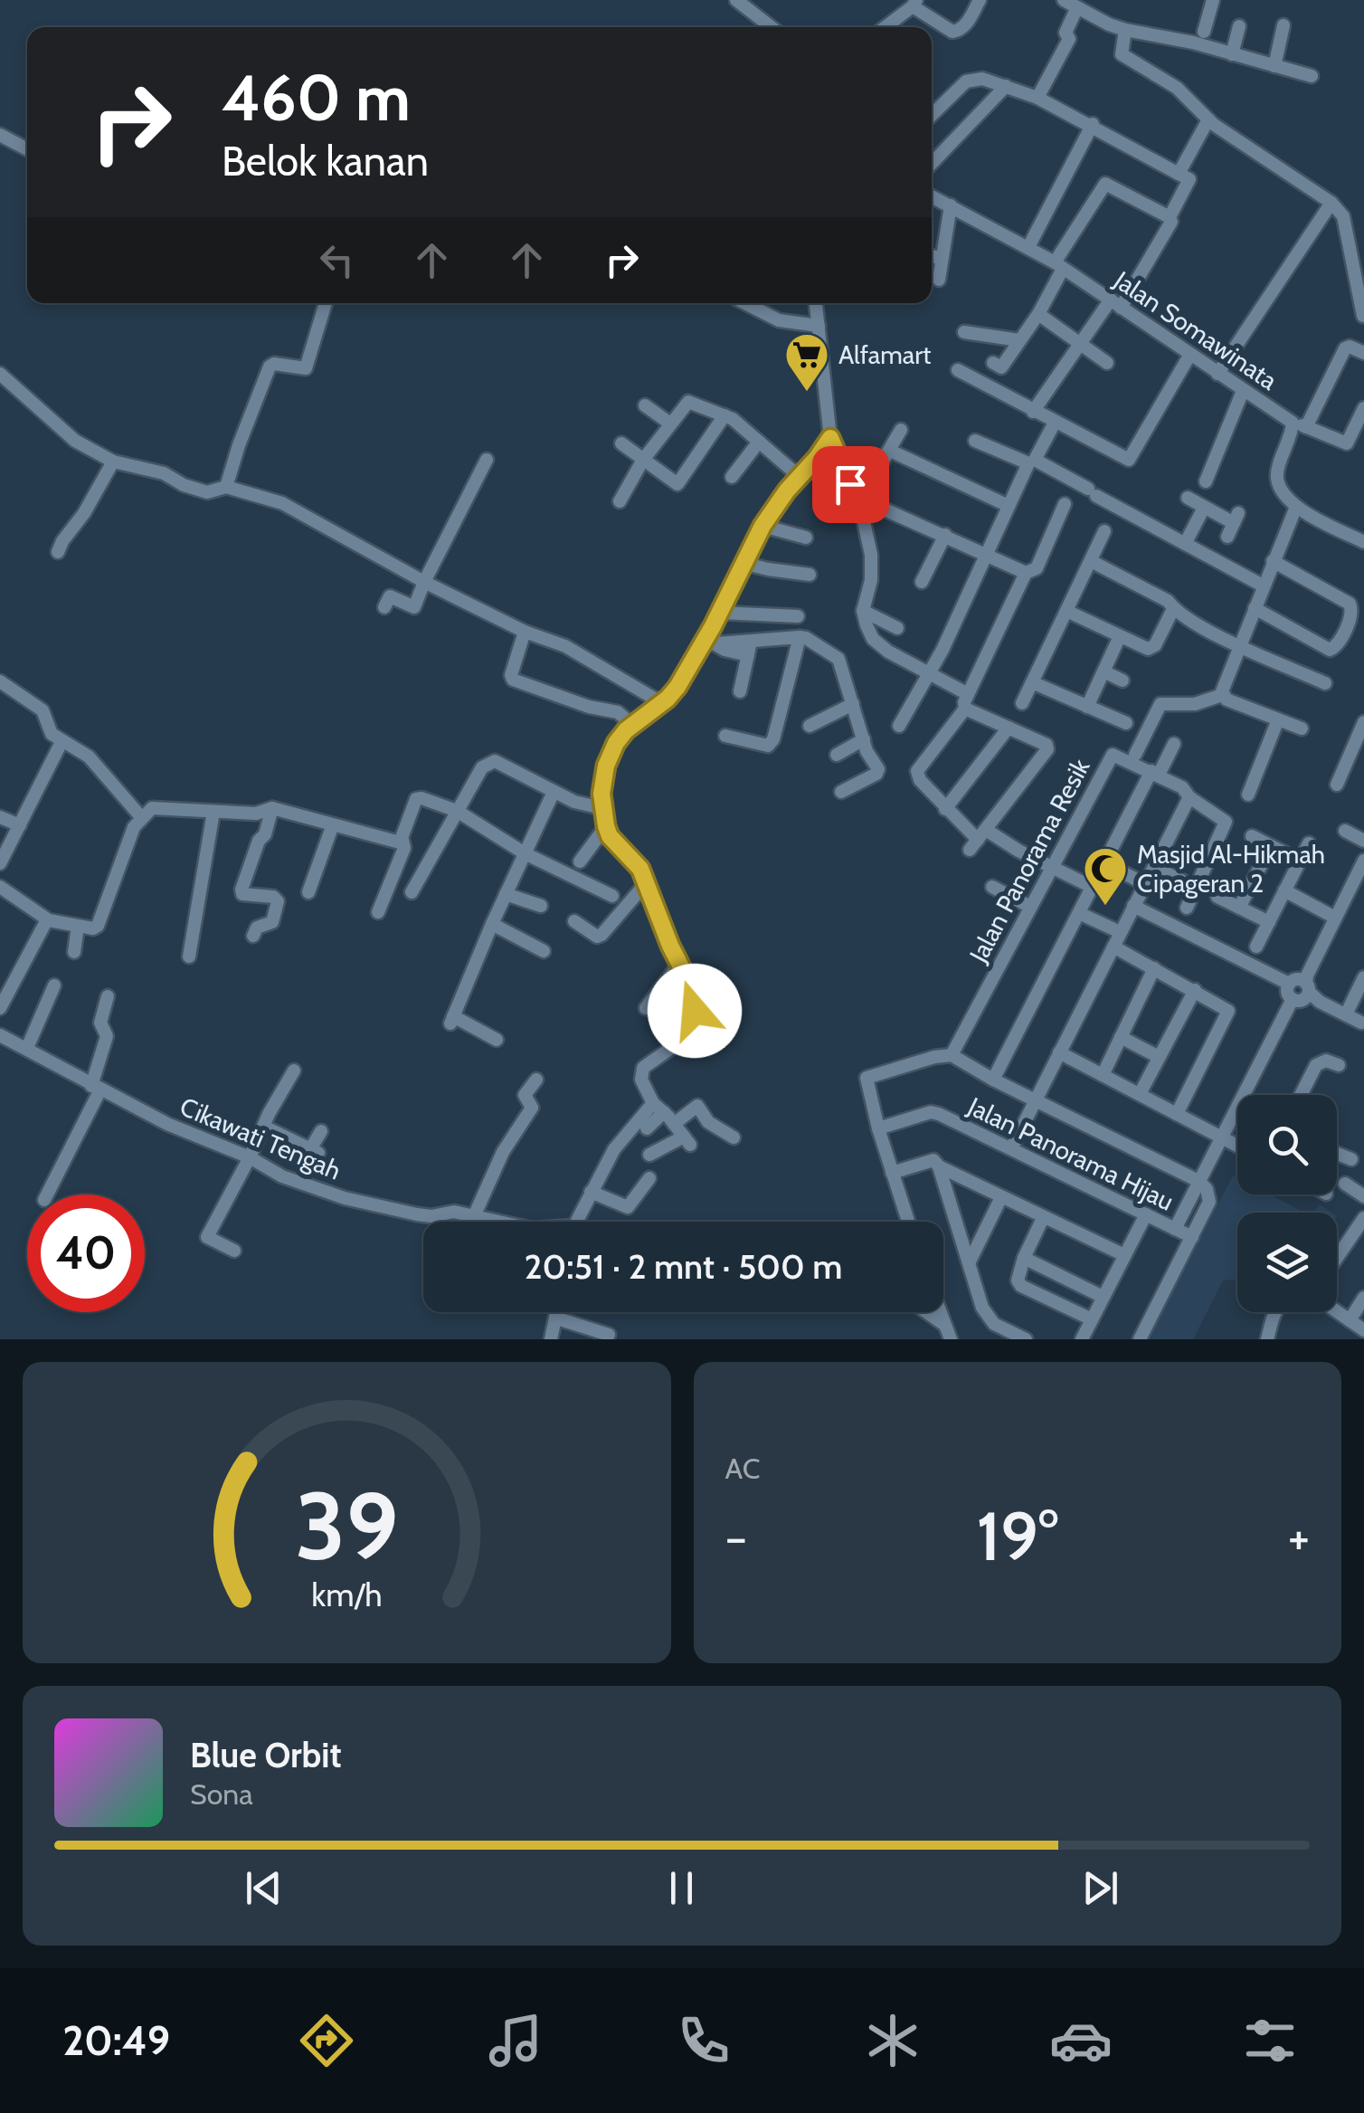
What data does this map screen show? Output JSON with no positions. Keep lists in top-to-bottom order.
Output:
{
  "streets": {
    "street": [
      "Jalan Somawinata",
      "Jalan Panorama Resik",
      "Cikawati Tengah",
      "Jalan Panorama Hijau"
    ]
  },
  "places": {
    "supermarket": ["Alfamart"],
    "mosque": ["Masjid Al-Hikmah Cipageran 2"]
  },
  "page": {
    "turn": ["460 m", "Belok kanan"],
    "limit": "40",
    "trip": "20:51 · 2 mnt · 500 m",
    "tile": "AC",
    "heat": ["−", "19°", "+"],
    "song": ["Blue Orbit", "Sona"],
    "tabs": "20:49",
    "gauge": ["39", "km/h"]
  }
}
